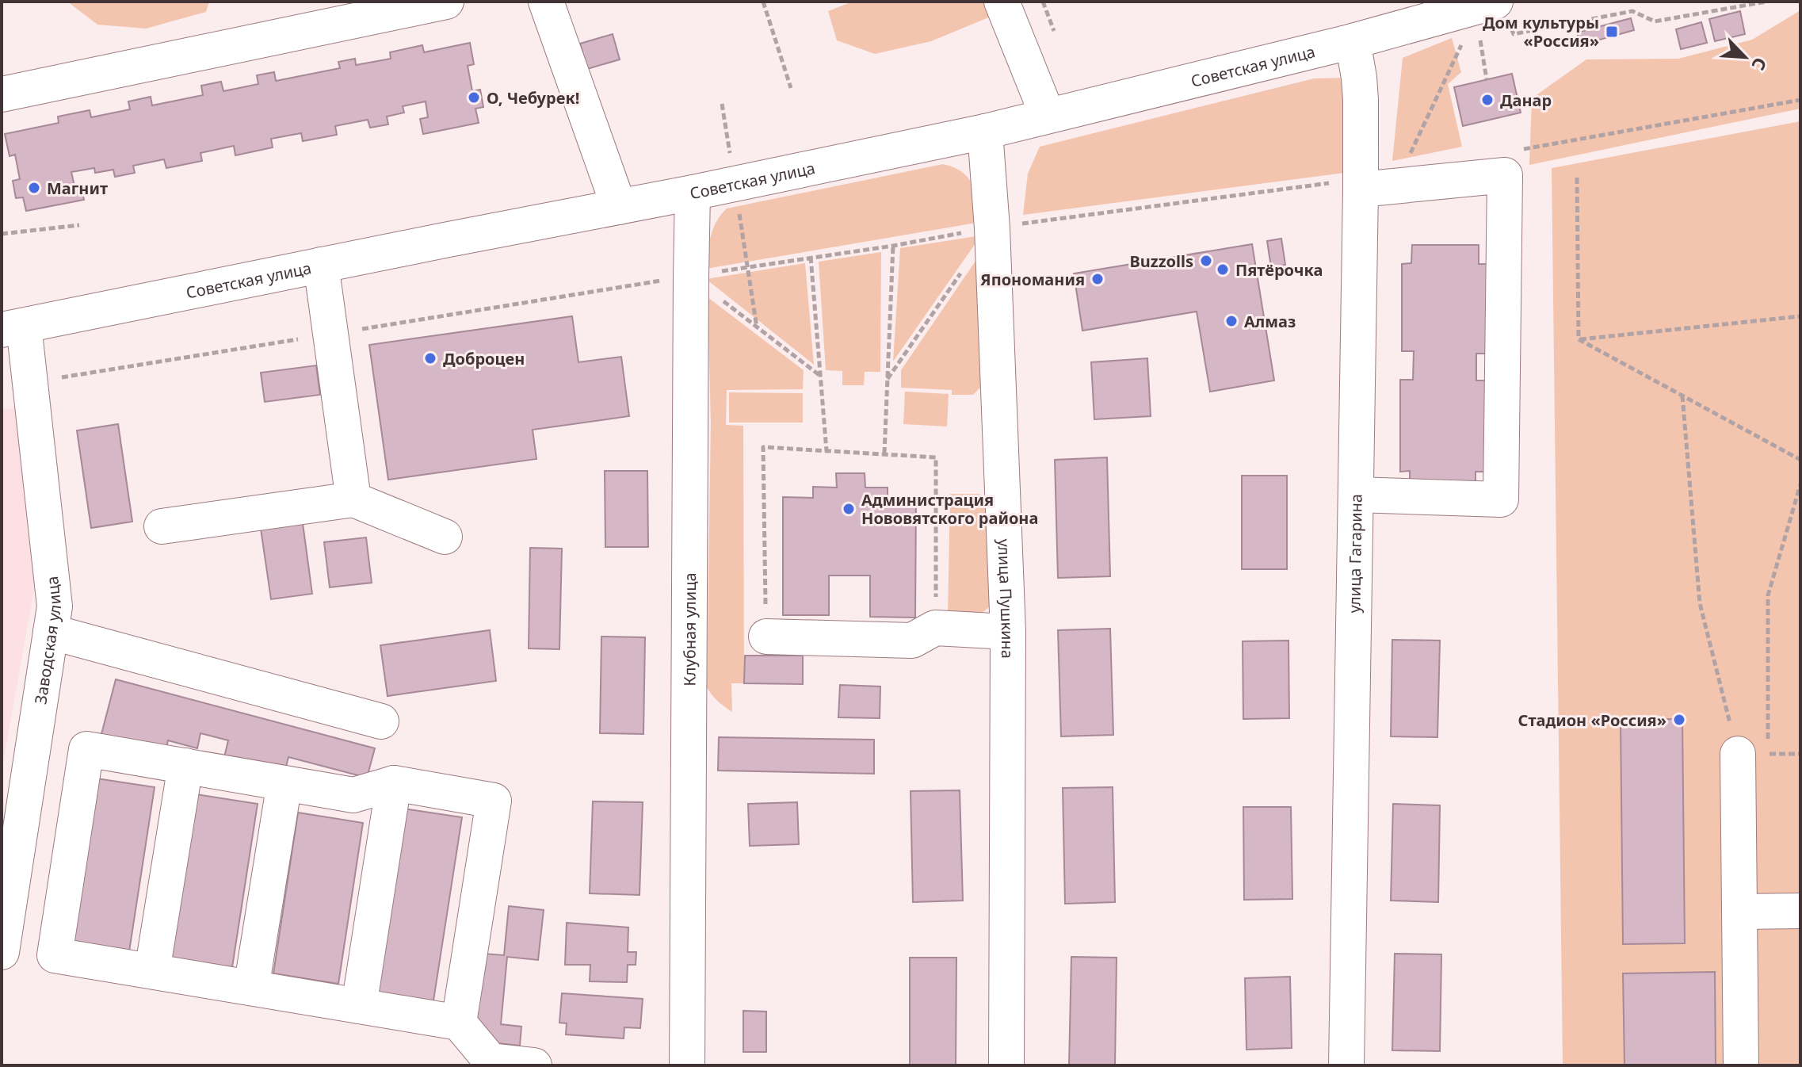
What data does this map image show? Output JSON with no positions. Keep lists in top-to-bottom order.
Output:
{
  "streets": {
    "street": [
      "Советская улица",
      "улица Гагарина",
      "улица Пушкина",
      "Клубная улица",
      "Заводская улица"
    ]
  },
  "crossings": [
    ["Советская улица", "улица Гагарина"],
    ["Советская улица", "улица Пушкина"],
    ["Советская улица", "Клубная улица"],
    ["Советская улица", "Заводская улица"]
  ],
  "places": {
    "transit": ["Дом культуры «Россия»"],
    "other": [
      "О, Чебурек!",
      "Данар",
      "Магнит",
      "Buzzolls",
      "Пятёрочка",
      "Япономания",
      "Алмаз",
      "Доброцен",
      "Администрация Нововятского района",
      "Стадион «Россия»"
    ]
  },
  "north": "bottom right"
}
